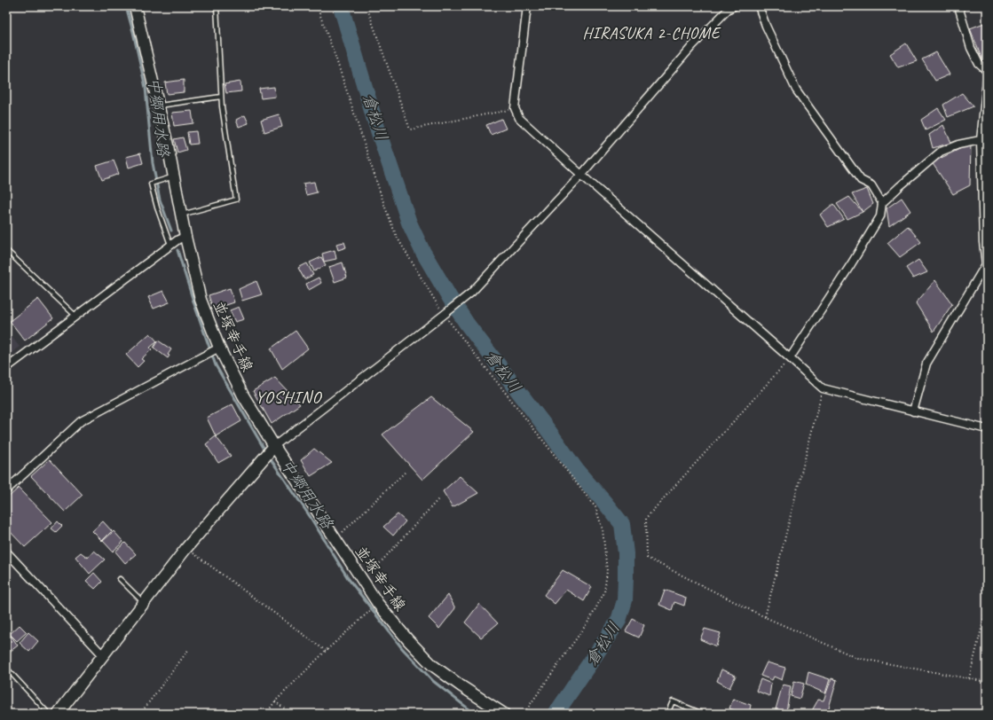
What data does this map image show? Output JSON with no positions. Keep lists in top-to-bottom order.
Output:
{
  "streets": {
    "main road": ["並塚幸手線"]
  },
  "districts": ["HIRASUKA 2-CHOME", "YOSHINO"],
  "water": ["中郷用水路", "倉松川"]
}
